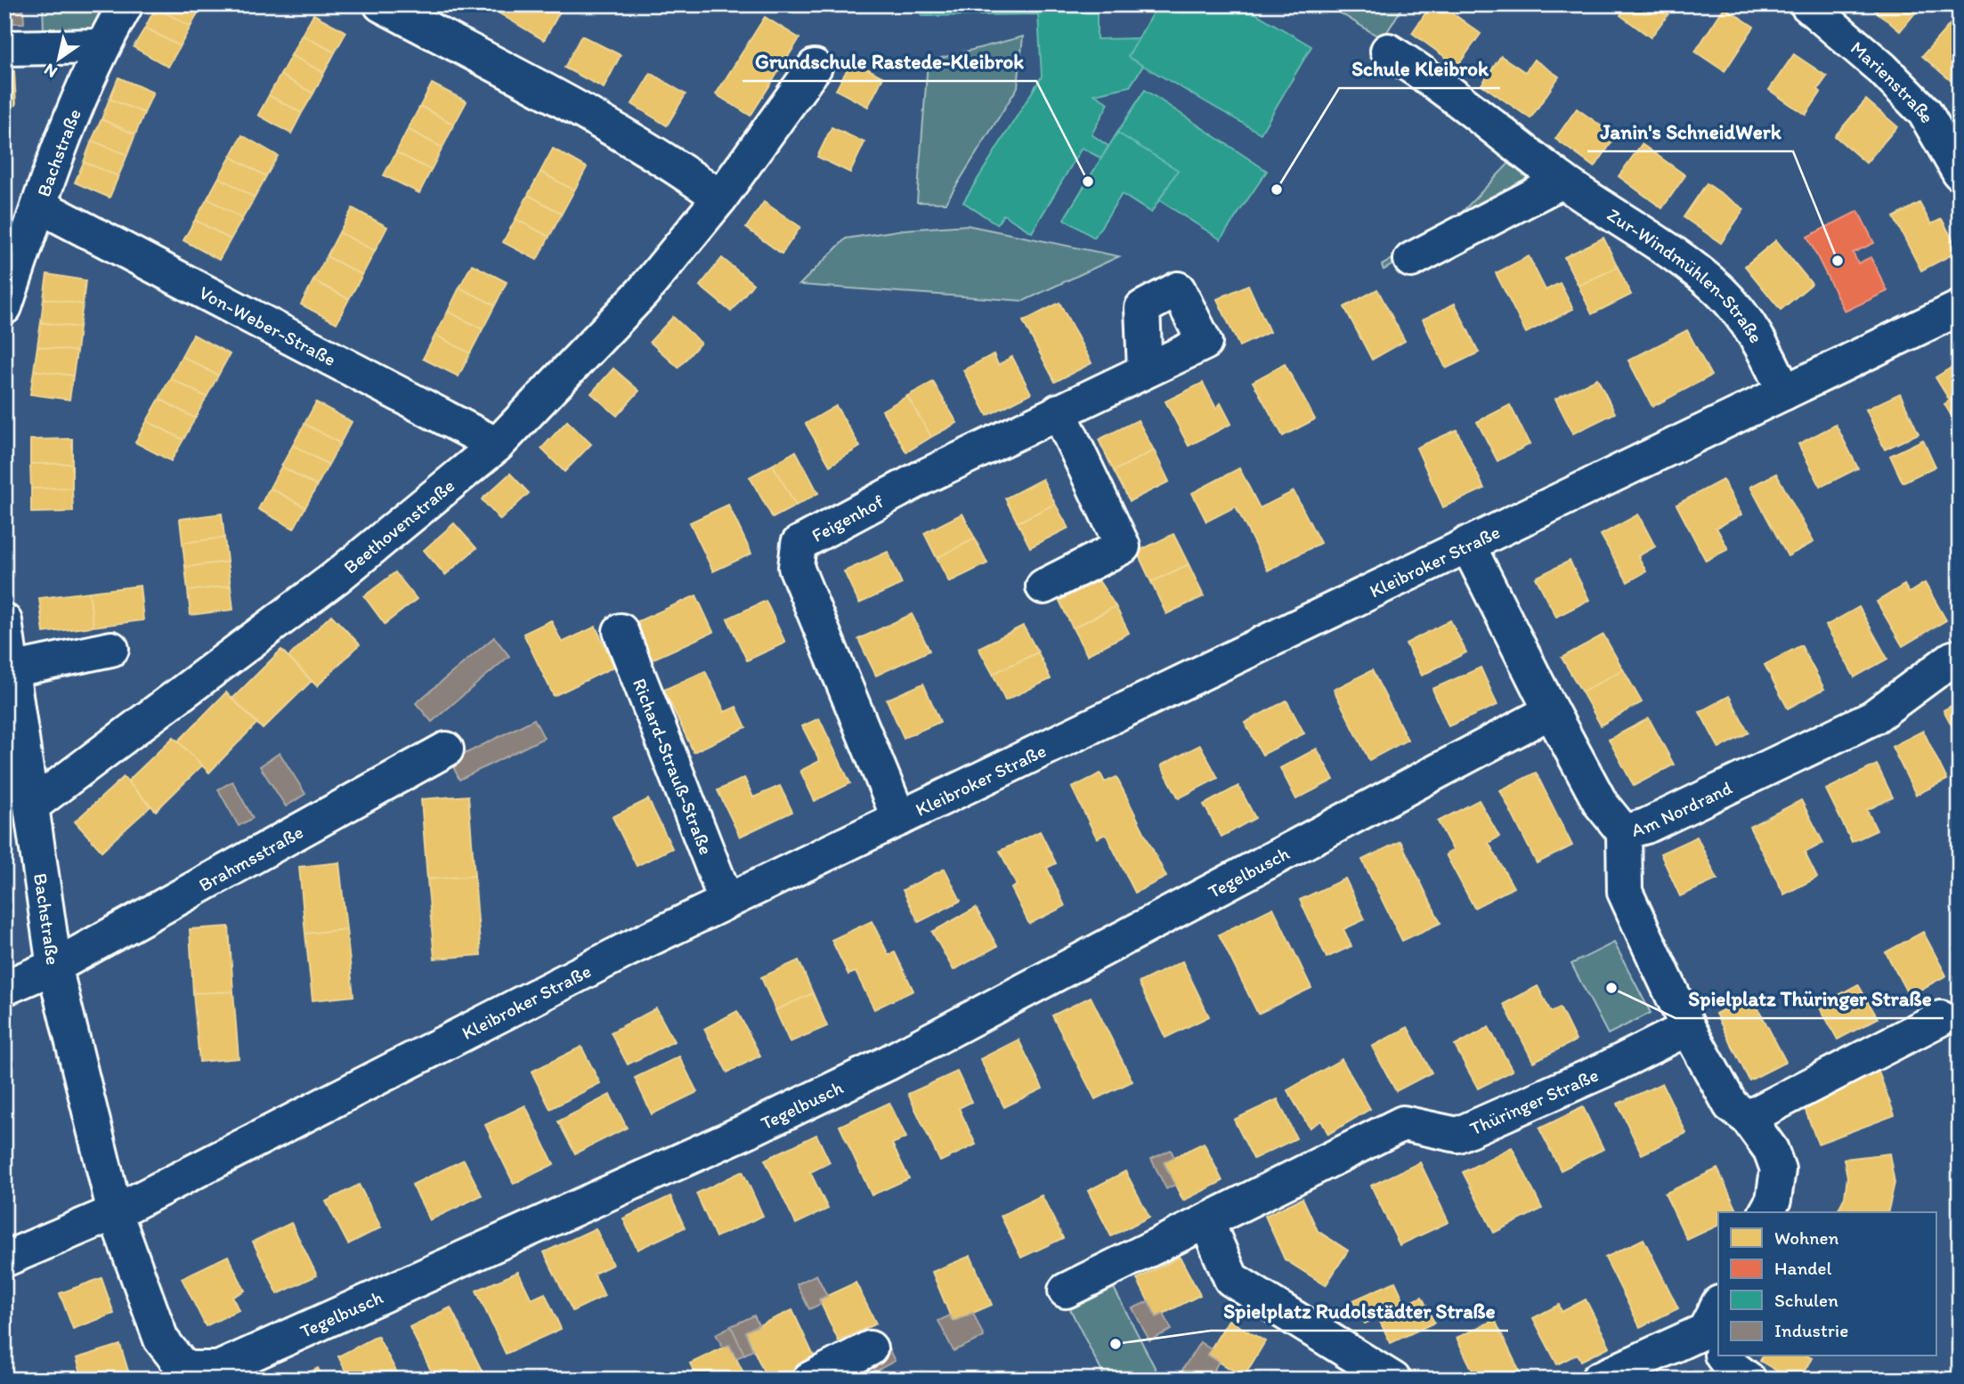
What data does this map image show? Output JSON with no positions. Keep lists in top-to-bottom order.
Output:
{
  "streets": {
    "street": [
      "Marienstraße",
      "Bachstraße",
      "Zur-Windmühlen-Straße",
      "Von-Weber-Straße",
      "Feigenhof",
      "Beethovenstraße",
      "Kleibroker Straße",
      "Richard-Strauß-Straße",
      "Am Nordrand",
      "Brahmsstraße",
      "Tegelbusch",
      "Thüringer Straße"
    ]
  },
  "crossings": [
    ["Bachstraße", "Von-Weber-Straße"],
    ["Bachstraße", "Beethovenstraße"],
    ["Bachstraße", "Kleibroker Straße"],
    ["Bachstraße", "Brahmsstraße"],
    ["Bachstraße", "Tegelbusch"],
    ["Zur-Windmühlen-Straße", "Kleibroker Straße"],
    ["Von-Weber-Straße", "Beethovenstraße"],
    ["Feigenhof", "Kleibroker Straße"],
    ["Kleibroker Straße", "Richard-Strauß-Straße"],
    ["Kleibroker Straße", "Am Nordrand"],
    ["Kleibroker Straße", "Tegelbusch"],
    ["Am Nordrand", "Tegelbusch"]
  ],
  "places": [
    "Grundschule Rastede-Kleibrok",
    "Schule Kleibrok",
    "Janin's SchneidWerk",
    "Spielplatz Thüringer Straße",
    "Spielplatz Rudolstädter Straße"
  ],
  "legend": [
    "Wohnen",
    "Handel",
    "Schulen",
    "Industrie"
  ],
  "north": "bottom left"
}
